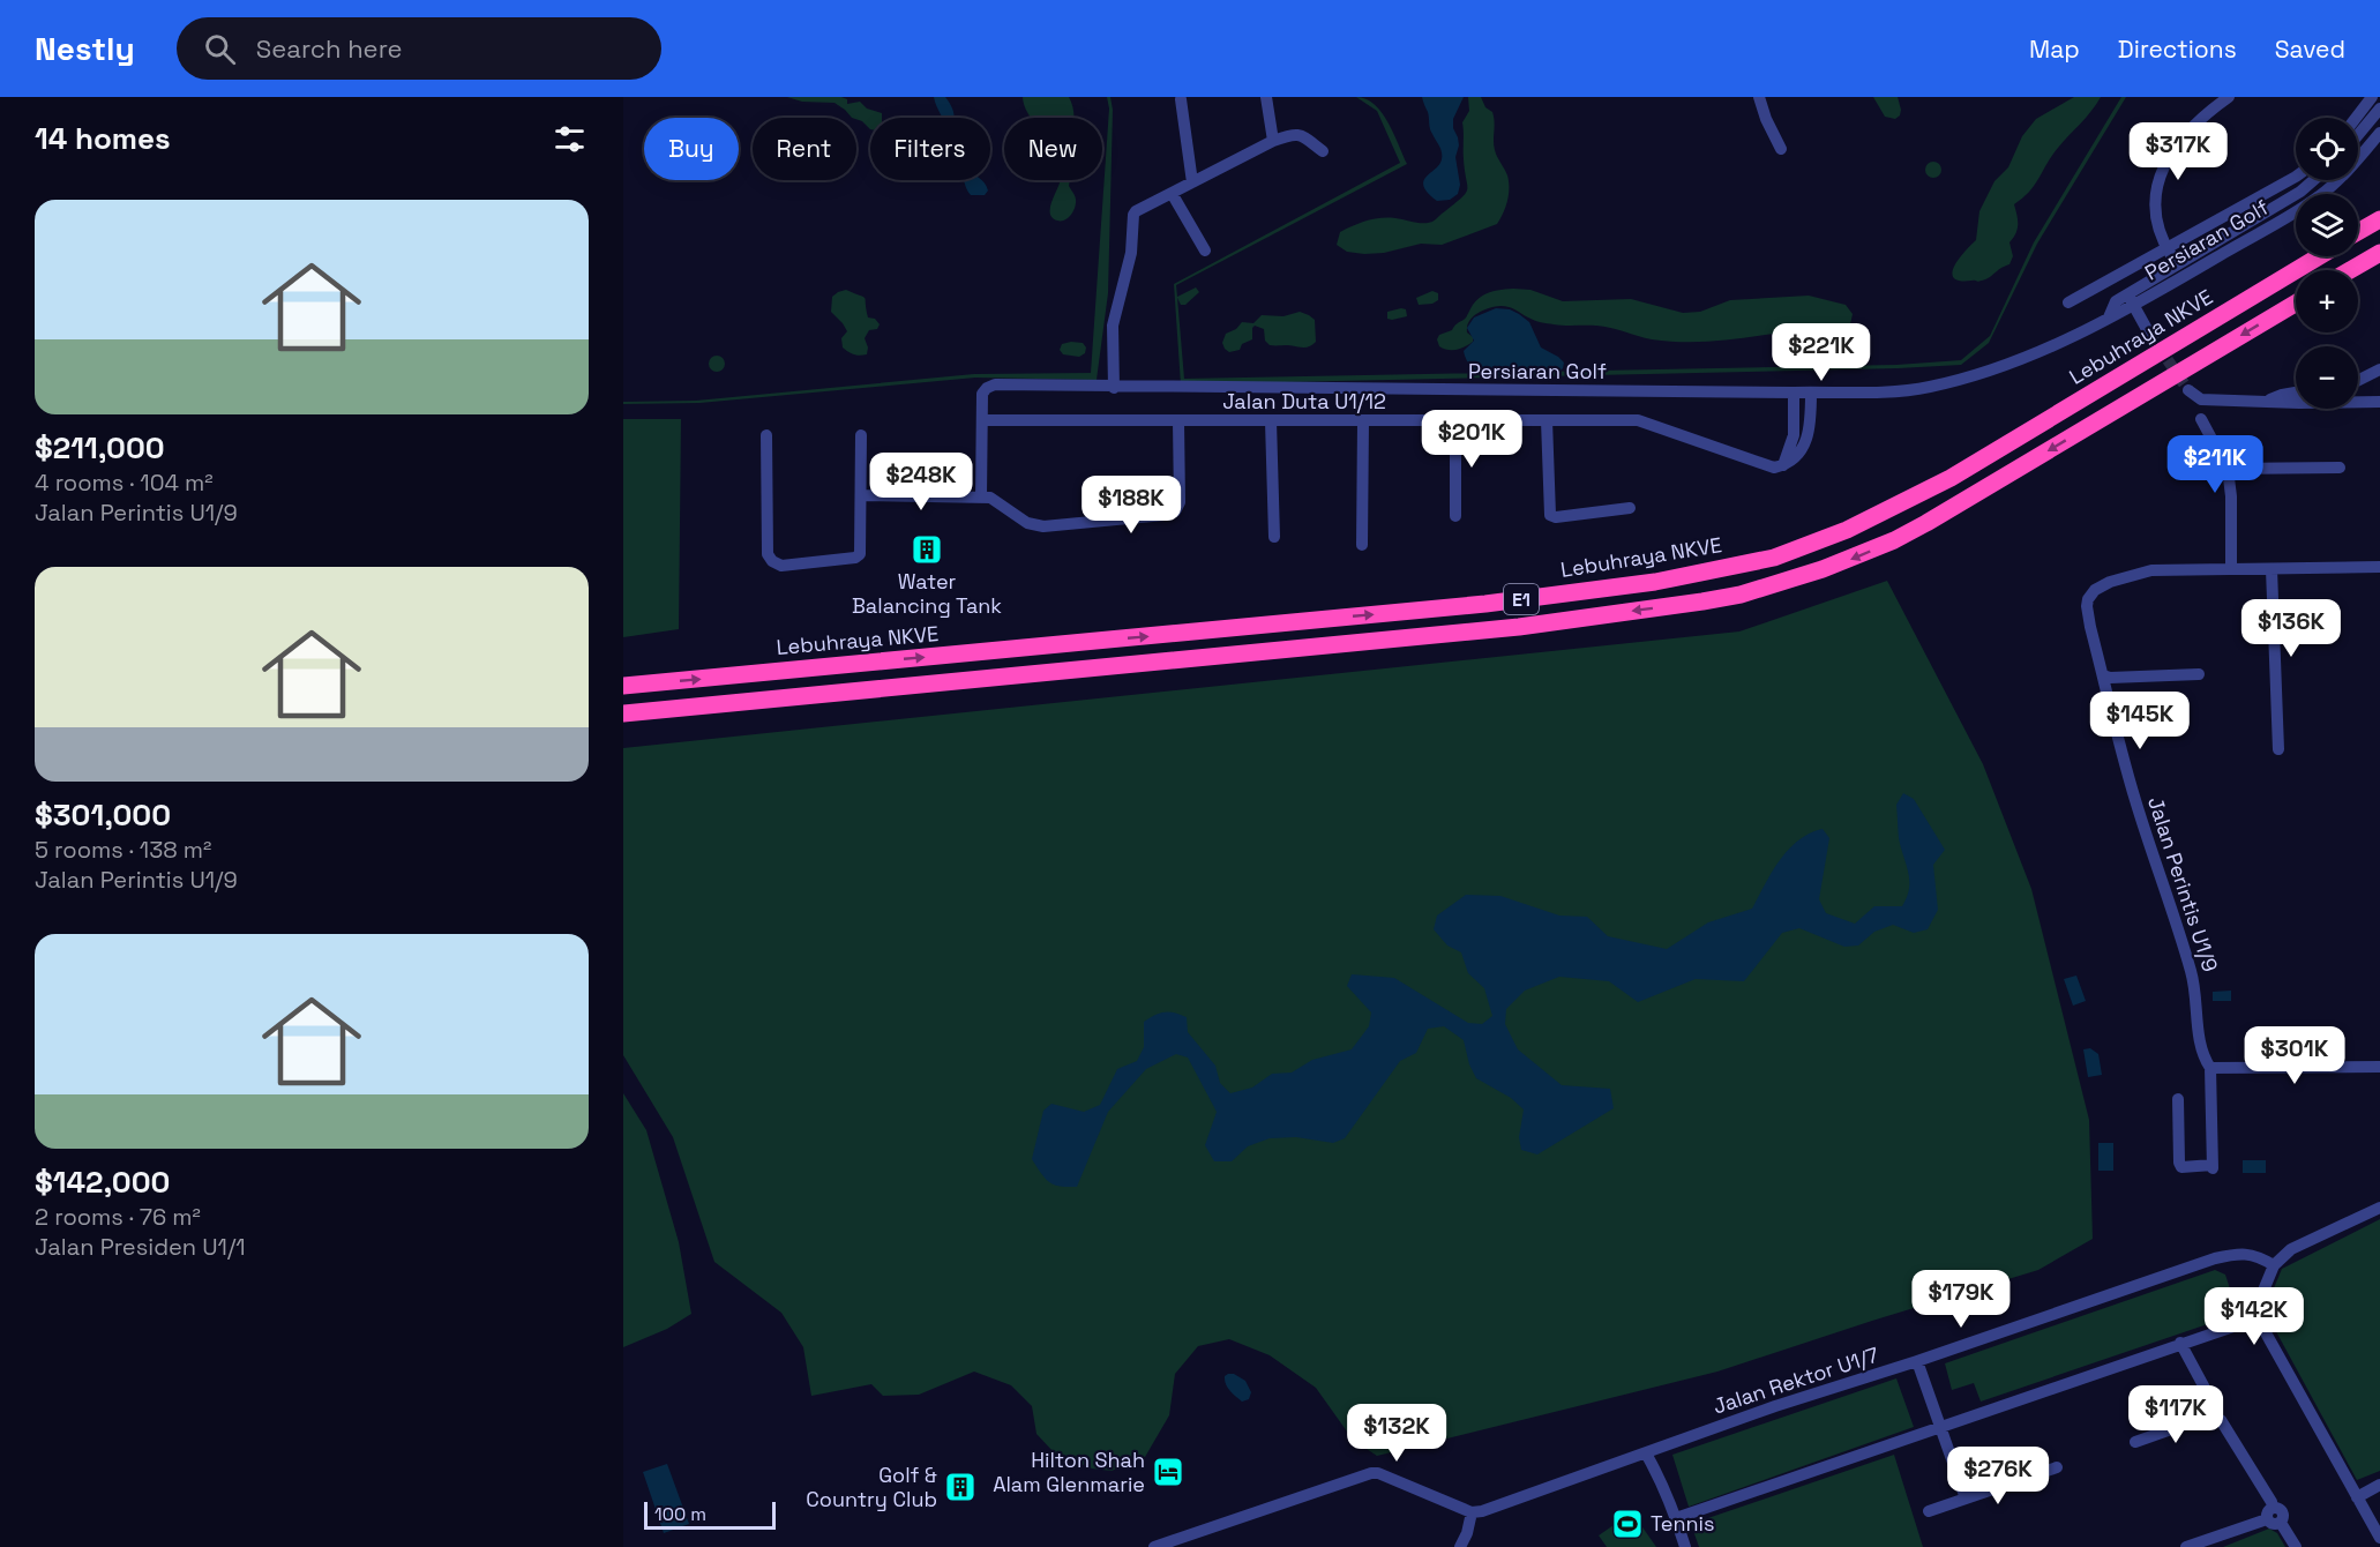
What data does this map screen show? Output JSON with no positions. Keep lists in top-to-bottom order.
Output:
{
  "streets": {
    "highway": ["Lebuhraya NKVE", "E1"],
    "street": [
      "Persiaran Golf",
      "Jalan Duta U1/12",
      "Jalan Perintis U1/9",
      "Jalan Rektor U1/7"
    ]
  },
  "crossings": [
    ["Persiaran Golf", "Jalan Duta U1/12"]
  ],
  "places": {
    "building": ["Water Balancing Tank", "Golf & Country Club"],
    "hotel": ["Hilton Shah Alam Glenmarie"],
    "sports": ["Tennis"]
  },
  "scale_bar": "100 m",
  "page": {
    "header": "Nestly",
    "search": "Search here",
    "nav": ["Map", "Directions", "Saved"],
    "heading": "14 homes",
    "map_buttons": ["+", "−"],
    "chip": [
      "Buy",
      "Rent",
      "Filters",
      "New"
    ],
    "price": [
      "$317K",
      "$221K",
      "$201K",
      "$211K",
      "$248K",
      "$188K",
      "$136K",
      "$145K",
      "$301K",
      "$179K",
      "$142K",
      "$117K",
      "$132K",
      "$276K"
    ],
    "list": [
      {
        "name": "$211,000",
        "note": "4 rooms · 104 m² · Jalan Perintis U1/9"
      },
      {
        "name": "$301,000",
        "note": "5 rooms · 138 m² · Jalan Perintis U1/9"
      },
      {
        "name": "$142,000",
        "note": "2 rooms · 76 m² · Jalan Presiden U1/1"
      }
    ],
    "scale": "100 m"
  }
}
